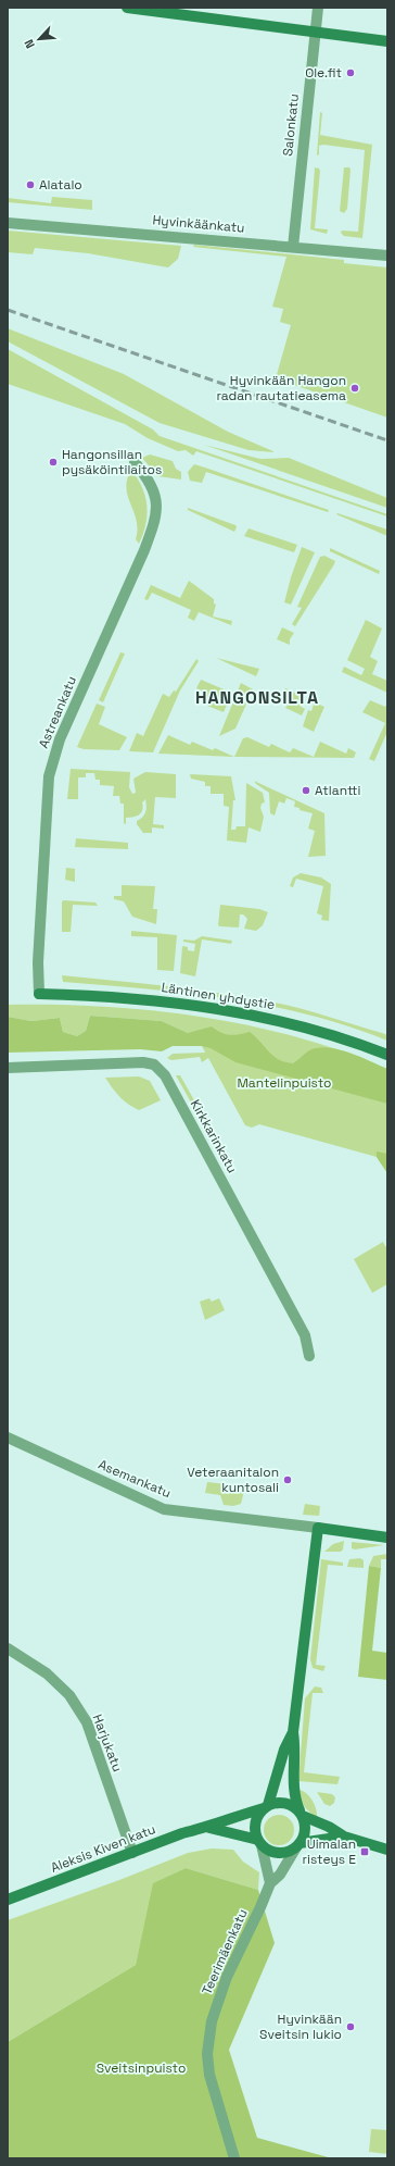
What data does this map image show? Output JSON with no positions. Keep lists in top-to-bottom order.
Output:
{
  "streets": {
    "street": [
      "Salonkatu",
      "Hyvinkäänkatu",
      "Astreankatu",
      "Läntinen yhdystie",
      "Kirkkarinkatu",
      "Asemankatu",
      "Harjukatu",
      "Aleksis Kiven katu",
      "Teerimäenkatu"
    ]
  },
  "crossings": [
    ["Salonkatu", "Hyvinkäänkatu"],
    ["Astreankatu", "Läntinen yhdystie"],
    ["Harjukatu", "Aleksis Kiven katu"],
    ["Aleksis Kiven katu", "Teerimäenkatu"]
  ],
  "districts": ["HANGONSILTA"],
  "parks": ["Mantelinpuisto", "Sveitsinpuisto"],
  "places": {
    "other": [
      "Ole.fit",
      "Alatalo",
      "Hyvinkään Hangon radan rautatieasema",
      "Hangonsillan pysäköintilaitos",
      "Atlantti",
      "Veteraanitalon kuntosali",
      "Hyvinkään Sveitsin lukio"
    ],
    "transit": ["Uimalan risteys E"]
  },
  "north": "bottom left"
}
